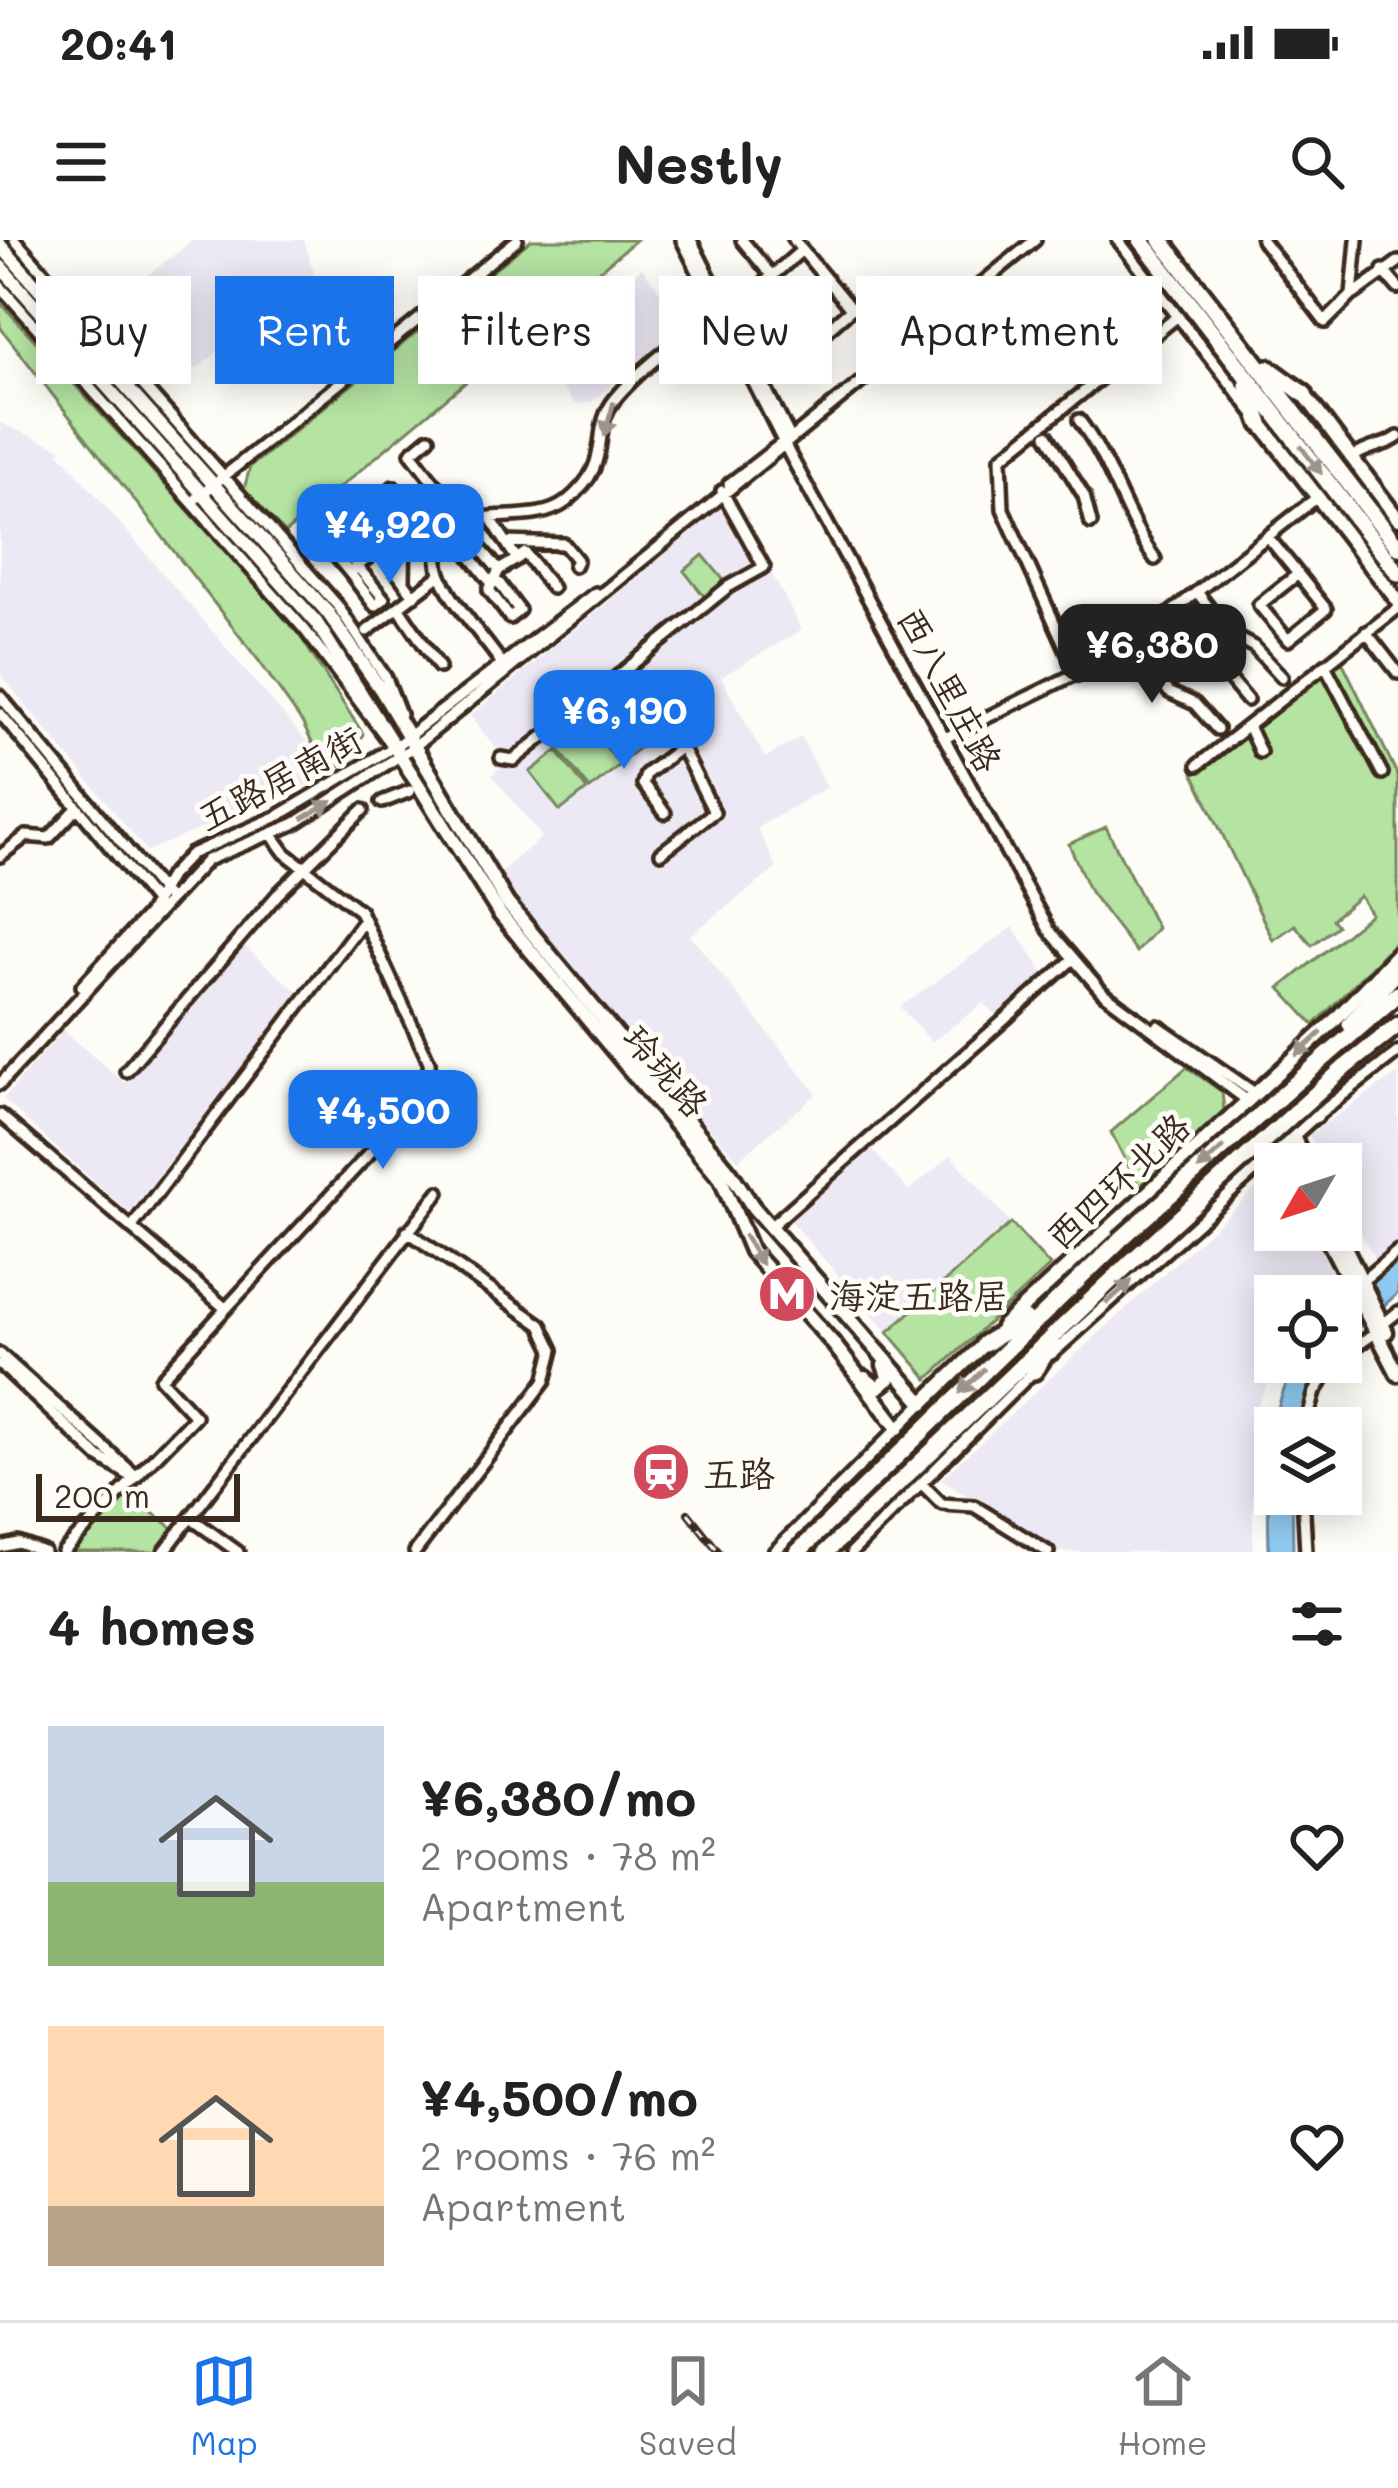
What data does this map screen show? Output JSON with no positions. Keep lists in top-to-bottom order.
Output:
{
  "streets": {
    "highway": ["西四环北路"],
    "main road": ["玲珑路"],
    "street": ["西八里庄路", "五路居南街"]
  },
  "crossings": [
    ["西八里庄路", "西四环北路"],
    ["五路居南街", "玲珑路"],
    ["玲珑路", "西四环北路"]
  ],
  "places": {
    "metro station": ["海淀五路居"],
    "station": ["五路"]
  },
  "scale_bar": "200 m",
  "north": "bottom left",
  "page": {
    "status": "20:41",
    "header": "Nestly",
    "chip": [
      "Buy",
      "Rent",
      "Filters",
      "New",
      "Apartment"
    ],
    "price": [
      "¥4,920",
      "¥6,380",
      "¥6,190",
      "¥4,500"
    ],
    "scale": "200 m",
    "heading": "4 homes",
    "list": [
      {
        "name": "¥6,380/mo",
        "note": "2 rooms · 78 m² · Apartment"
      },
      {
        "name": "¥4,500/mo",
        "note": "2 rooms · 76 m² · Apartment"
      }
    ],
    "tabs": ["Map", "Saved", "Home"]
  }
}
